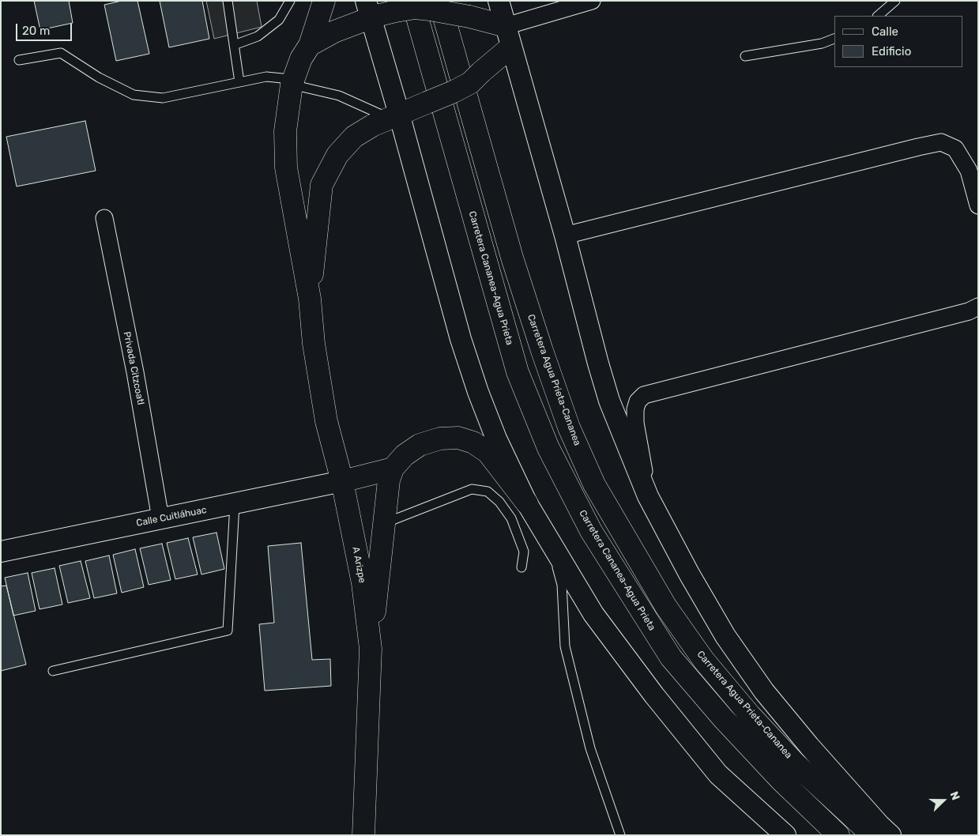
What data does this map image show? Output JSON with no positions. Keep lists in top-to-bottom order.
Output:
{
  "streets": {
    "main road": ["Carretera Cananea-Agua Prieta", "Carretera Agua Prieta-Cananea", "A Arizpe"],
    "street": ["Privada Citzcoatl", "Calle Cuitláhuac"]
  },
  "crossings": [
    ["Privada Citzcoatl", "Calle Cuitláhuac"],
    ["Calle Cuitláhuac", "A Arizpe"]
  ],
  "legend": ["Calle", "Edificio"],
  "scale_bar": "20 m",
  "north": "right"
}
